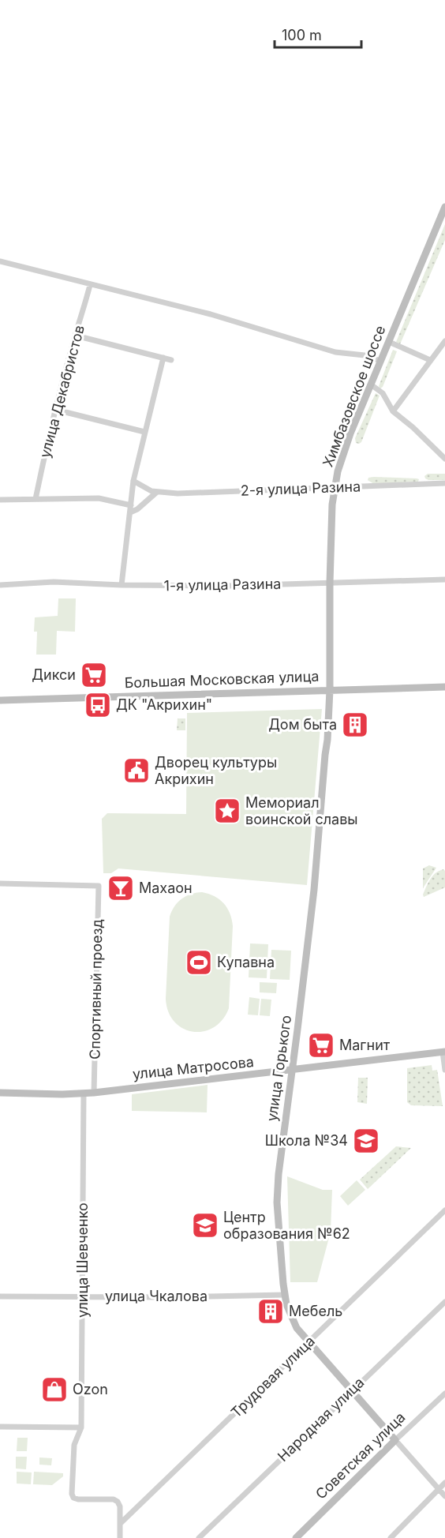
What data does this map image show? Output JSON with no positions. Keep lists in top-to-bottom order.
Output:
{
  "streets": {
    "street": [
      "улица Декабристов",
      "Химбазовское шоссе",
      "2-я улица Разина",
      "1-я улица Разина",
      "Большая Московская улица",
      "Спортивный проезд",
      "улица Матросова",
      "улица Горького",
      "улица Шевченко",
      "улица Чкалова",
      "Трудовая улица",
      "Народная улица",
      "Советская улица"
    ]
  },
  "crossings": [
    ["Химбазовское шоссе", "2-я улица Разина"],
    ["Химбазовское шоссе", "1-я улица Разина"],
    ["Химбазовское шоссе", "Большая Московская улица"],
    ["Химбазовское шоссе", "улица Горького"],
    ["Большая Московская улица", "улица Горького"],
    ["Спортивный проезд", "улица Матросова"],
    ["улица Матросова", "улица Горького"],
    ["улица Матросова", "улица Шевченко"],
    ["улица Горького", "улица Чкалова"],
    ["улица Горького", "Трудовая улица"],
    ["улица Горького", "Народная улица"],
    ["улица Горького", "Советская улица"],
    ["улица Шевченко", "улица Чкалова"],
    ["улица Шевченко", "Трудовая улица"]
  ],
  "places": {
    "supermarket": ["Дикси", "Магнит"],
    "bus stop": ["ДК \"Акрихин\""],
    "building": ["Дом быта", "Мебель"],
    "public building": ["Дворец культуры Акрихин"],
    "place": ["Мемориал воинской славы"],
    "bar": ["Махаон"],
    "sports": ["Купавна"],
    "school or university": ["Школа №34", "Центр образования №62"],
    "shop": ["Ozon"]
  },
  "scale_bar": "100 m"
}
